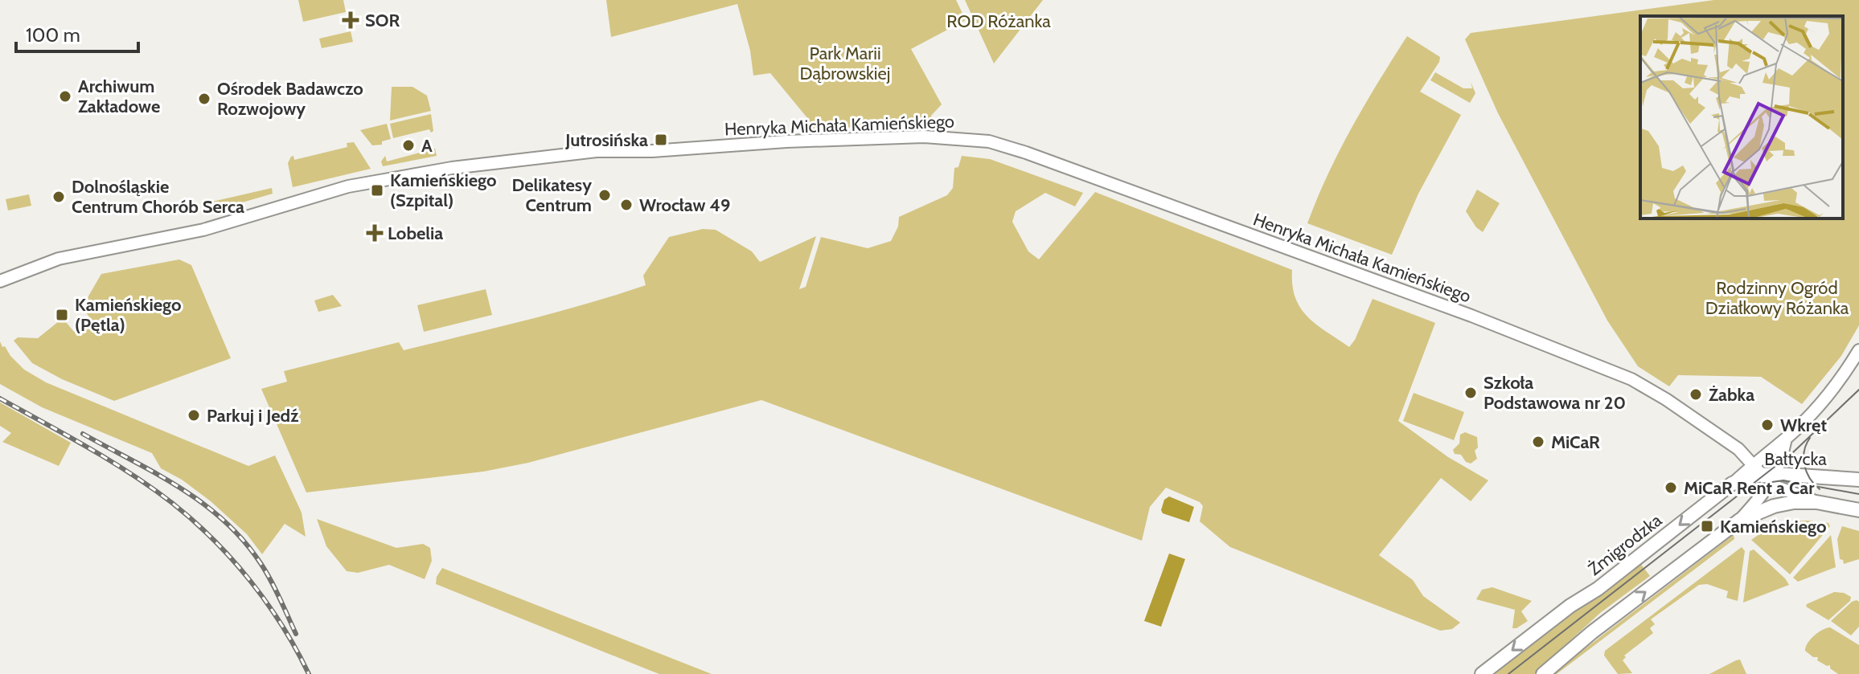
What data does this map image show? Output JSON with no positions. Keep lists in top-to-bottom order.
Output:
{
  "streets": {
    "main road": ["Bałtycka", "Żmigrodzka"],
    "street": ["Henryka Michała Kamieńskiego"]
  },
  "crossings": [
    ["Henryka Michała Kamieńskiego", "Bałtycka"],
    ["Bałtycka", "Żmigrodzka"]
  ],
  "parks": ["ROD Różanka", "Park Marii Dąbrowskiej", "Rodzinny Ogród Działkowy Różanka"],
  "places": {
    "health": ["SOR", "Lobelia"],
    "other": [
      "Archiwum Zakładowe",
      "Ośrodek Badawczo Rozwojowy",
      "A",
      "Delikatesy Centrum",
      "Dolnośląskie Centrum Chorób Serca",
      "Wrocław 49",
      "Szkoła Podstawowa nr 20",
      "Żabka",
      "Parkuj i Jedź",
      "Wkręt",
      "MiCaR",
      "MiCaR Rent a Car"
    ],
    "transit": [
      "Jutrosińska",
      "Kamieńskiego (Szpital)",
      "Kamieńskiego (Pętla)",
      "Kamieńskiego"
    ]
  },
  "scale_bar": "100 m"
}
